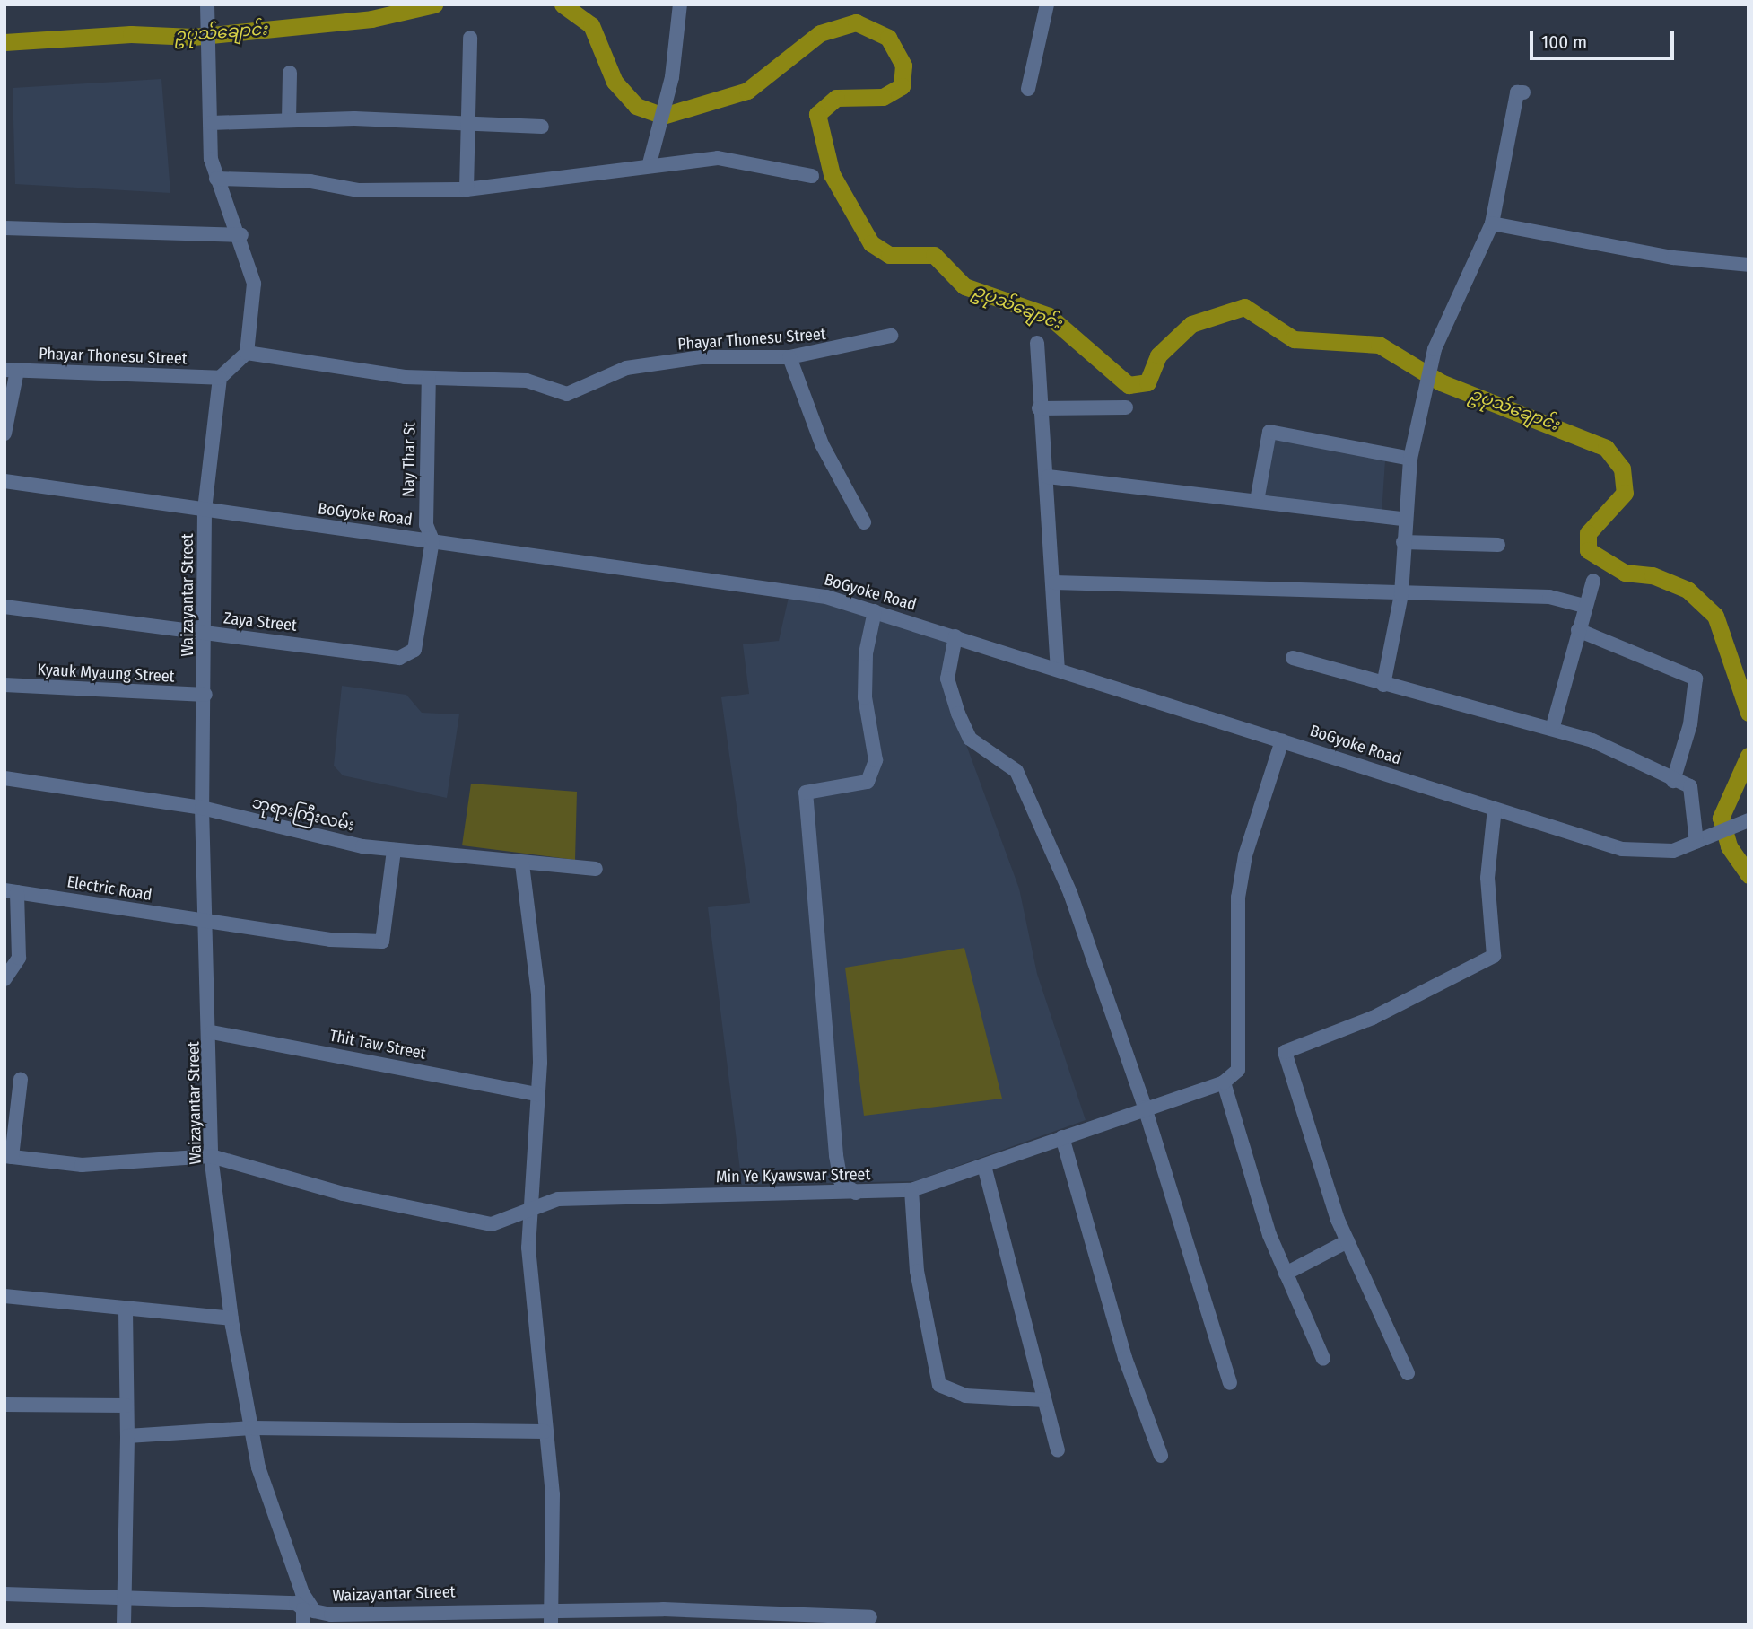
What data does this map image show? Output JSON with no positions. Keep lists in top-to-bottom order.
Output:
{
  "streets": {
    "street": [
      "Phayar Thonesu Street",
      "Nay Thar St",
      "BoGyoke Road",
      "Waizayantar Street",
      "Zaya Street",
      "Kyauk Myaung Street",
      "ဘုရားကြီးလမ်း",
      "Electric Road",
      "Thit Taw Street",
      "Min Ye Kyawswar Street"
    ]
  },
  "crossings": [
    ["Phayar Thonesu Street", "Nay Thar St"],
    ["Phayar Thonesu Street", "Waizayantar Street"],
    ["Nay Thar St", "BoGyoke Road"],
    ["Nay Thar St", "Zaya Street"],
    ["BoGyoke Road", "Waizayantar Street"],
    ["BoGyoke Road", "Zaya Street"],
    ["Waizayantar Street", "Zaya Street"],
    ["Waizayantar Street", "Kyauk Myaung Street"],
    ["Waizayantar Street", "ဘုရားကြီးလမ်း"],
    ["Waizayantar Street", "Electric Road"],
    ["Waizayantar Street", "Thit Taw Street"],
    ["Waizayantar Street", "Min Ye Kyawswar Street"],
    ["ဘုရားကြီးလမ်း", "Electric Road"]
  ],
  "water": ["ဥပုသ်ချောင်း"],
  "scale_bar": "100 m"
}
